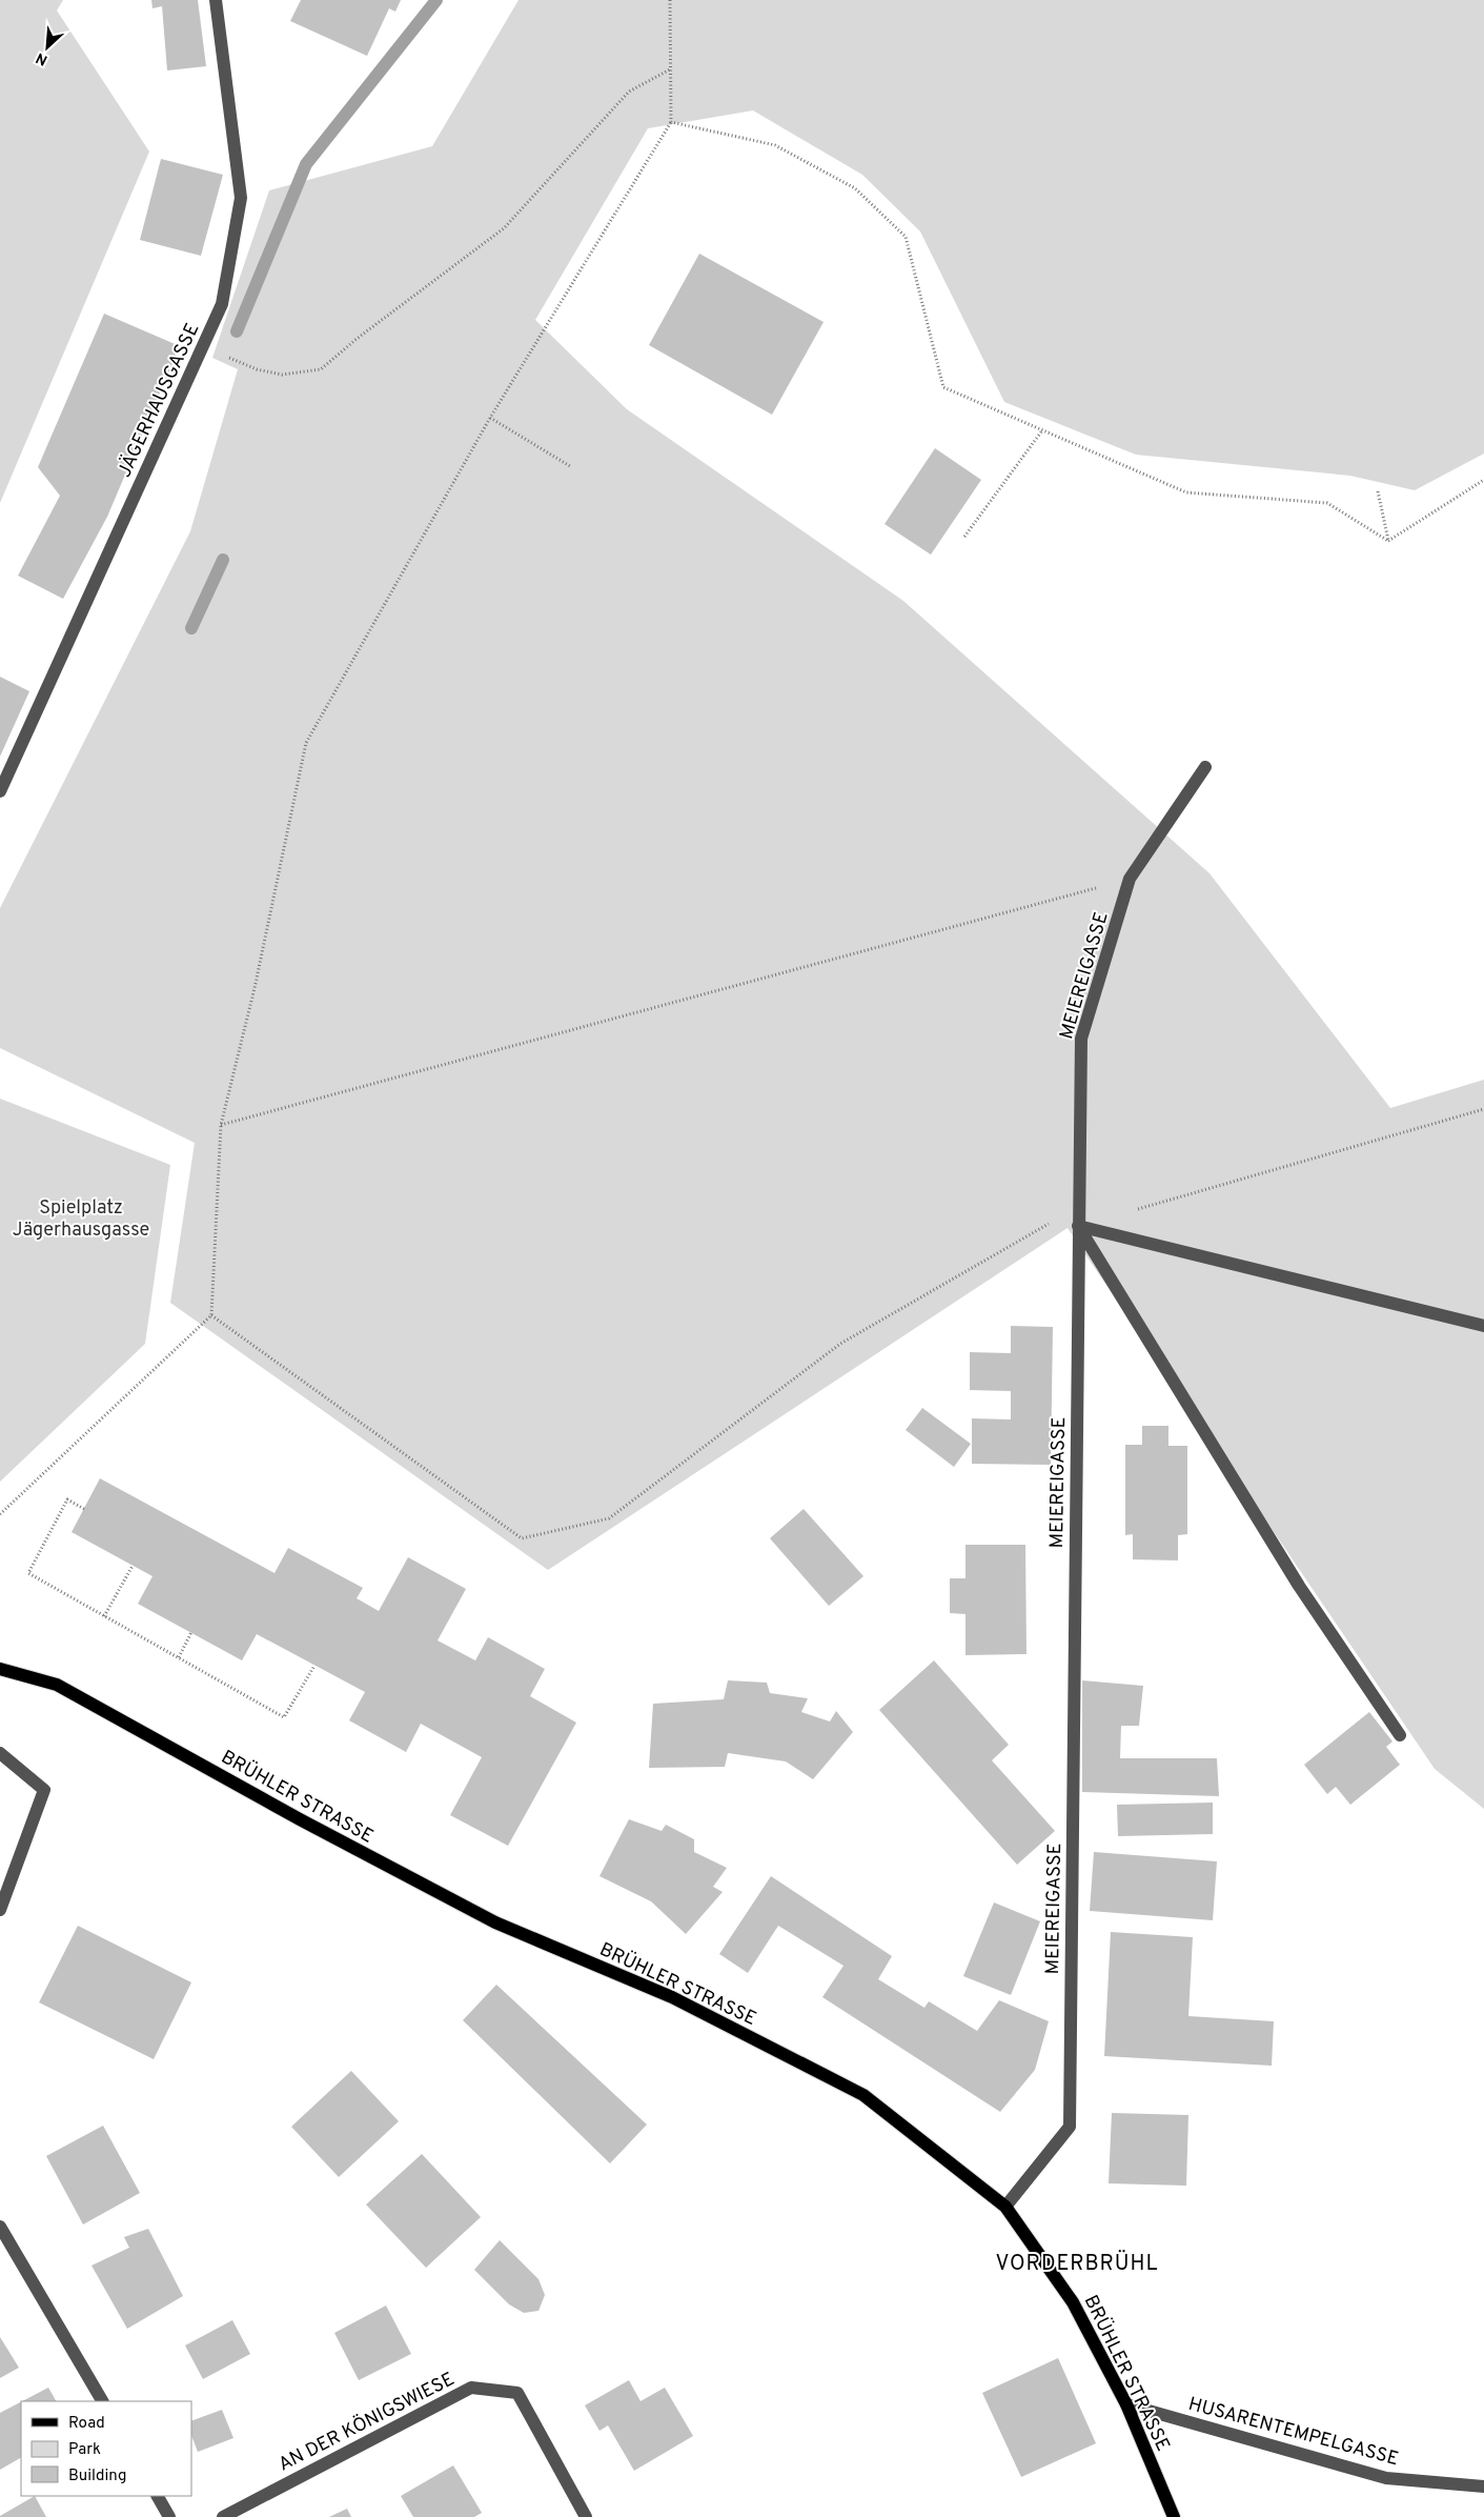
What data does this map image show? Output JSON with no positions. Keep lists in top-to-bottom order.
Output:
{
  "streets": {
    "main road": ["BRÜHLER STRASSE"],
    "street": [
      "JÄGERHAUSGASSE",
      "MEIEREIGASSE",
      "AN DER KÖNIGSWIESE",
      "HUSARENTEMPELGASSE"
    ]
  },
  "crossings": [
    ["MEIEREIGASSE", "BRÜHLER STRASSE"],
    ["BRÜHLER STRASSE", "HUSARENTEMPELGASSE"]
  ],
  "districts": ["VORDERBRÜHL"],
  "parks": ["Spielplatz Jägerhausgasse"],
  "legend": ["Road", "Park", "Building"],
  "north": "bottom left"
}
